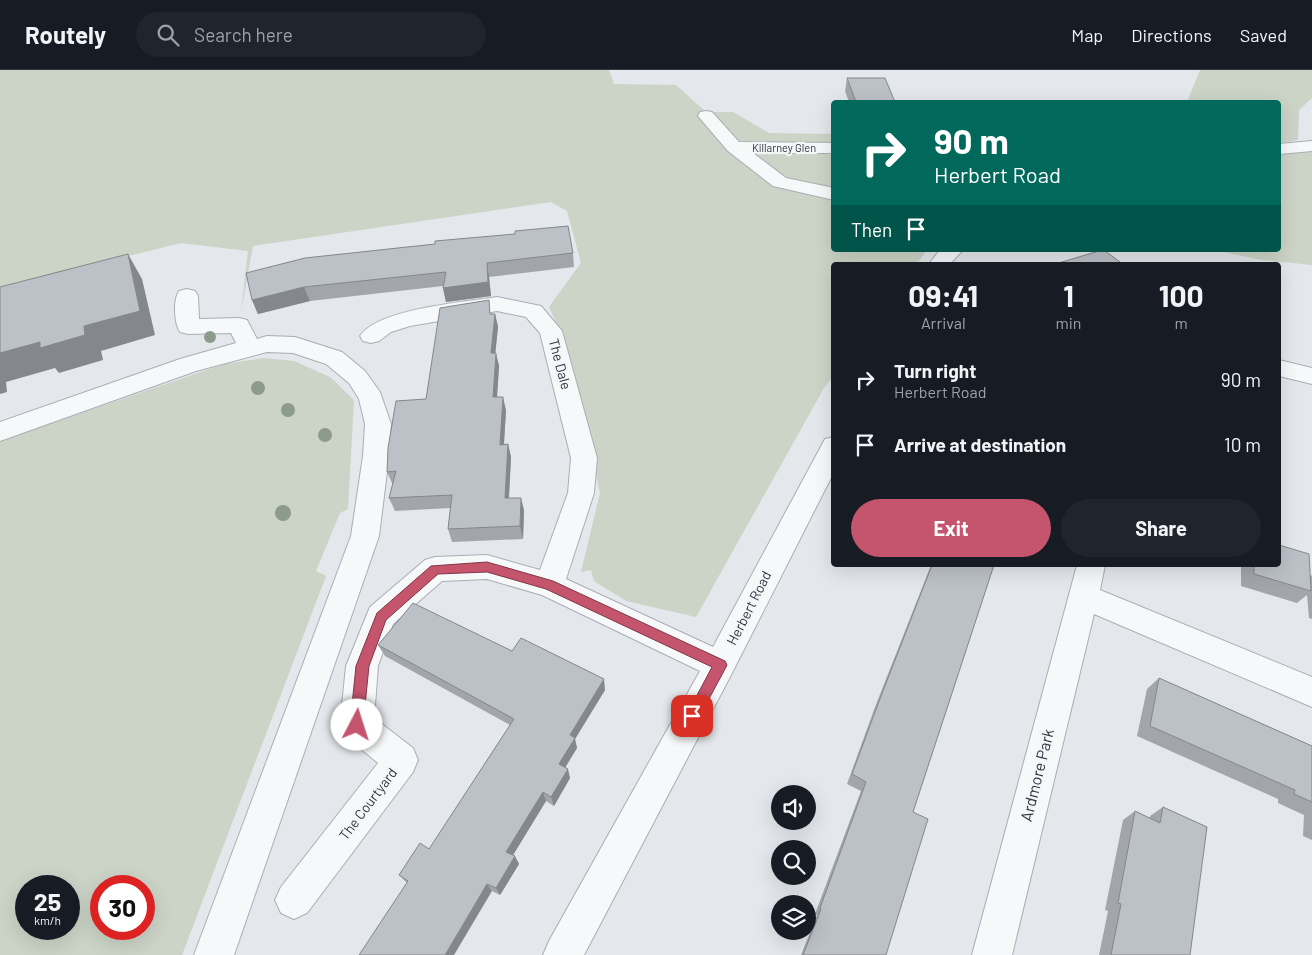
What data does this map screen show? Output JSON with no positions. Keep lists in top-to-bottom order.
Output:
{
  "streets": {
    "street": [
      "Killarney Glen",
      "The Dale",
      "Herbert Road",
      "Ardmore Park",
      "The Courtyard"
    ]
  },
  "crossings": [
    ["The Dale", "The Courtyard"],
    ["Herbert Road", "The Courtyard"]
  ],
  "page": {
    "header": "Routely",
    "search": "Search here",
    "nav": ["Map", "Directions", "Saved"],
    "turn": ["90 m", "Herbert Road"],
    "then": "Then",
    "eta": [
      "09:41",
      "Arrival",
      "1",
      "min",
      "100",
      "m"
    ],
    "list": [
      {
        "name": "Turn right",
        "note": "Herbert Road",
        "value": "90 m"
      },
      {
        "name": "Arrive at destination",
        "value": "10 m"
      }
    ],
    "buttons": ["Exit", "Share"],
    "speed": "25 km/h",
    "limit": "30"
  }
}
